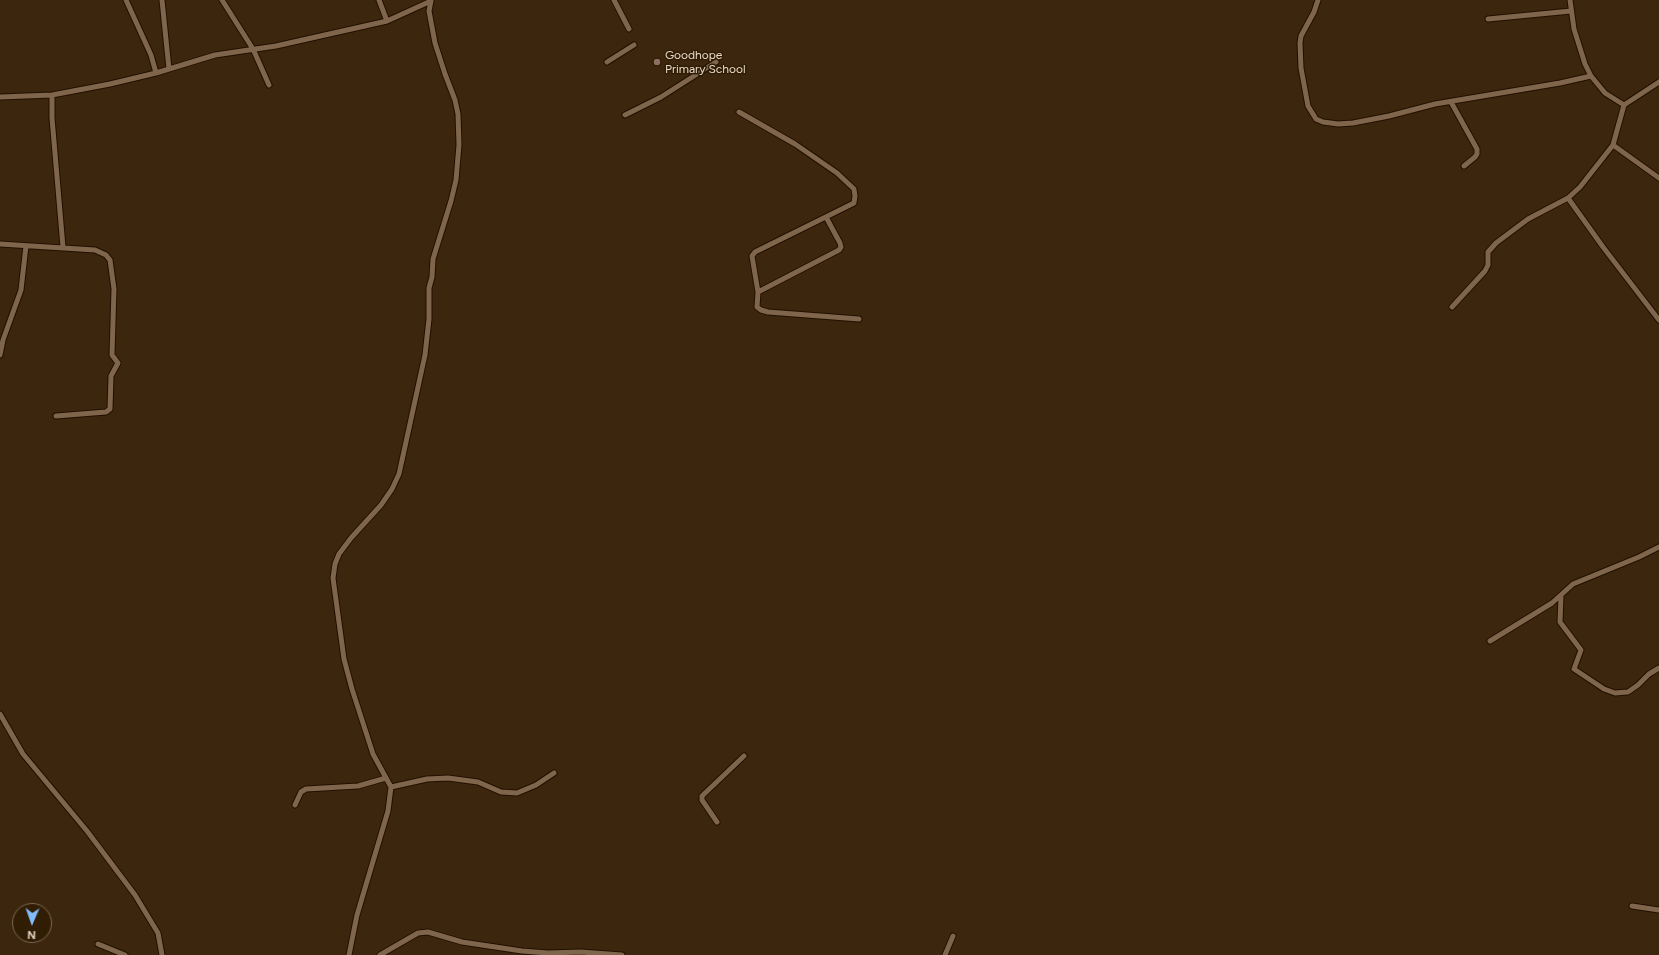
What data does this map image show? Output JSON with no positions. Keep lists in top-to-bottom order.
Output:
{
  "places": ["Goodhope Primary School"],
  "north": "bottom"
}
